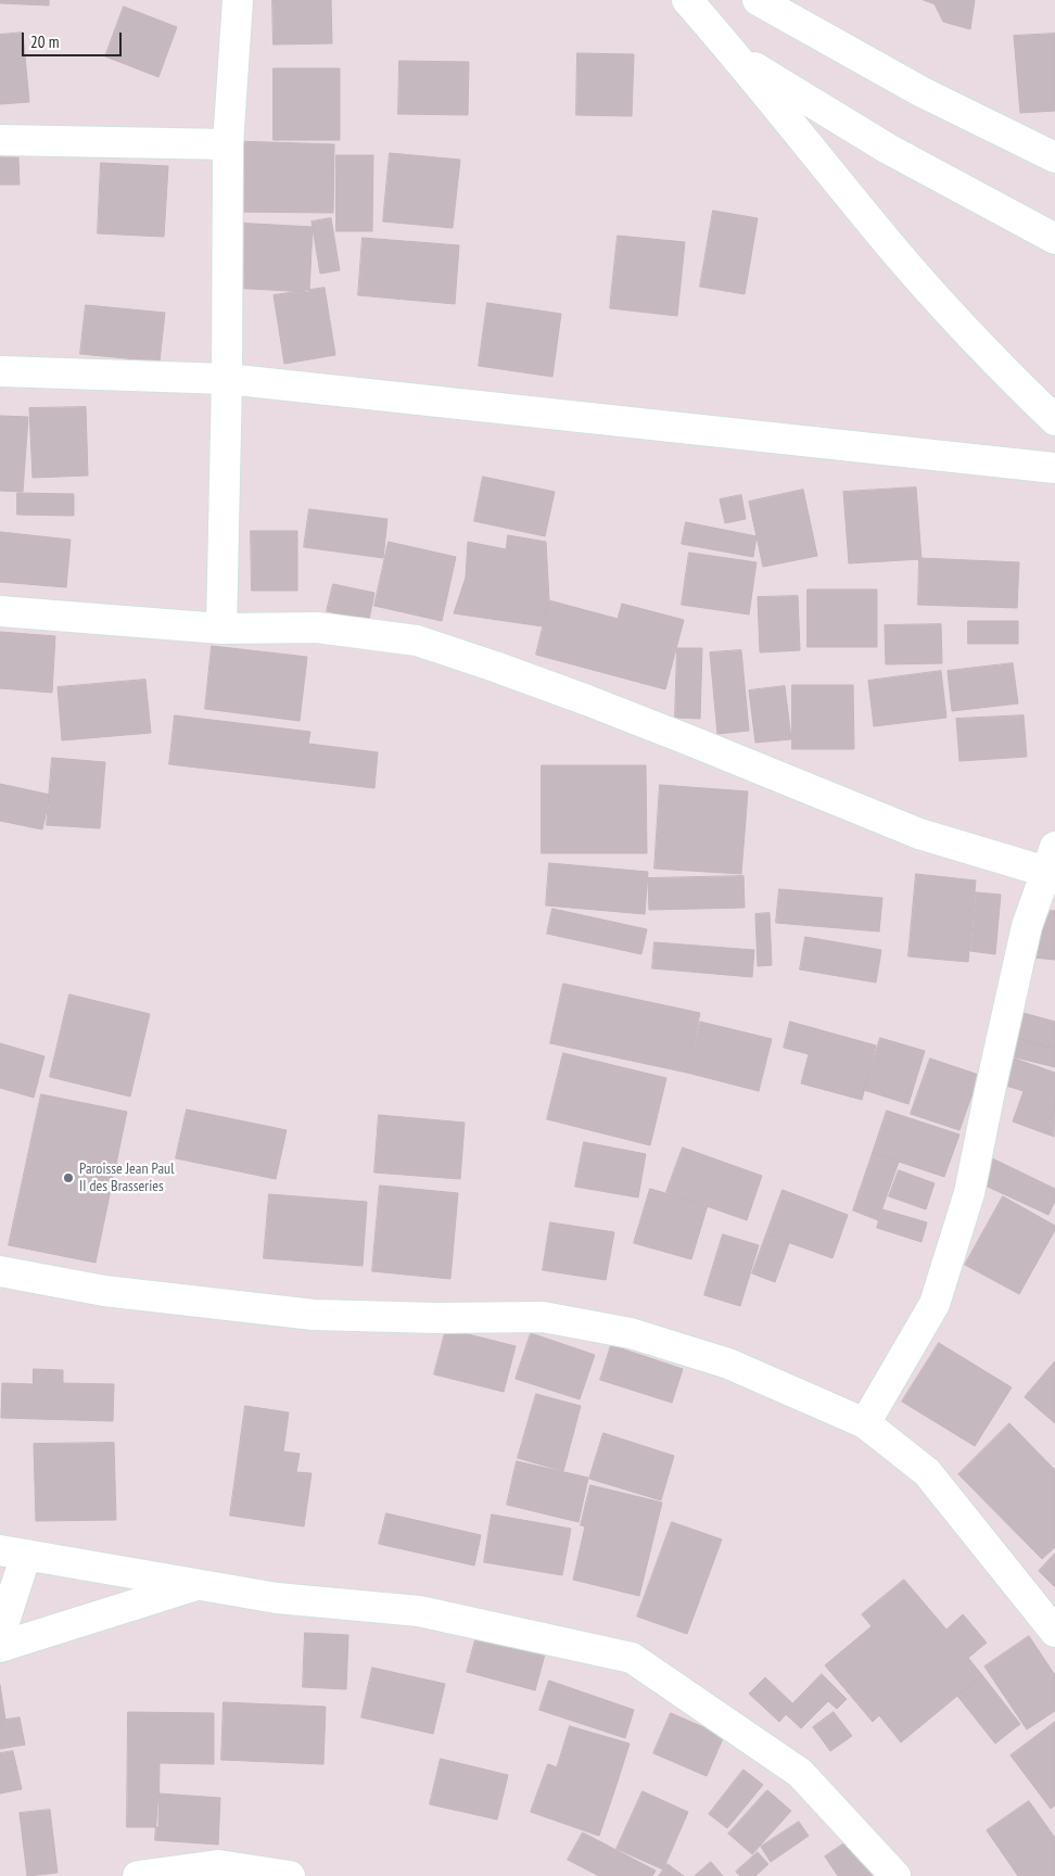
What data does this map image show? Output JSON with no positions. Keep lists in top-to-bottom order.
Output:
{
  "places": ["Paroisse Jean Paul II des Brasseries"],
  "scale_bar": "20 m"
}
